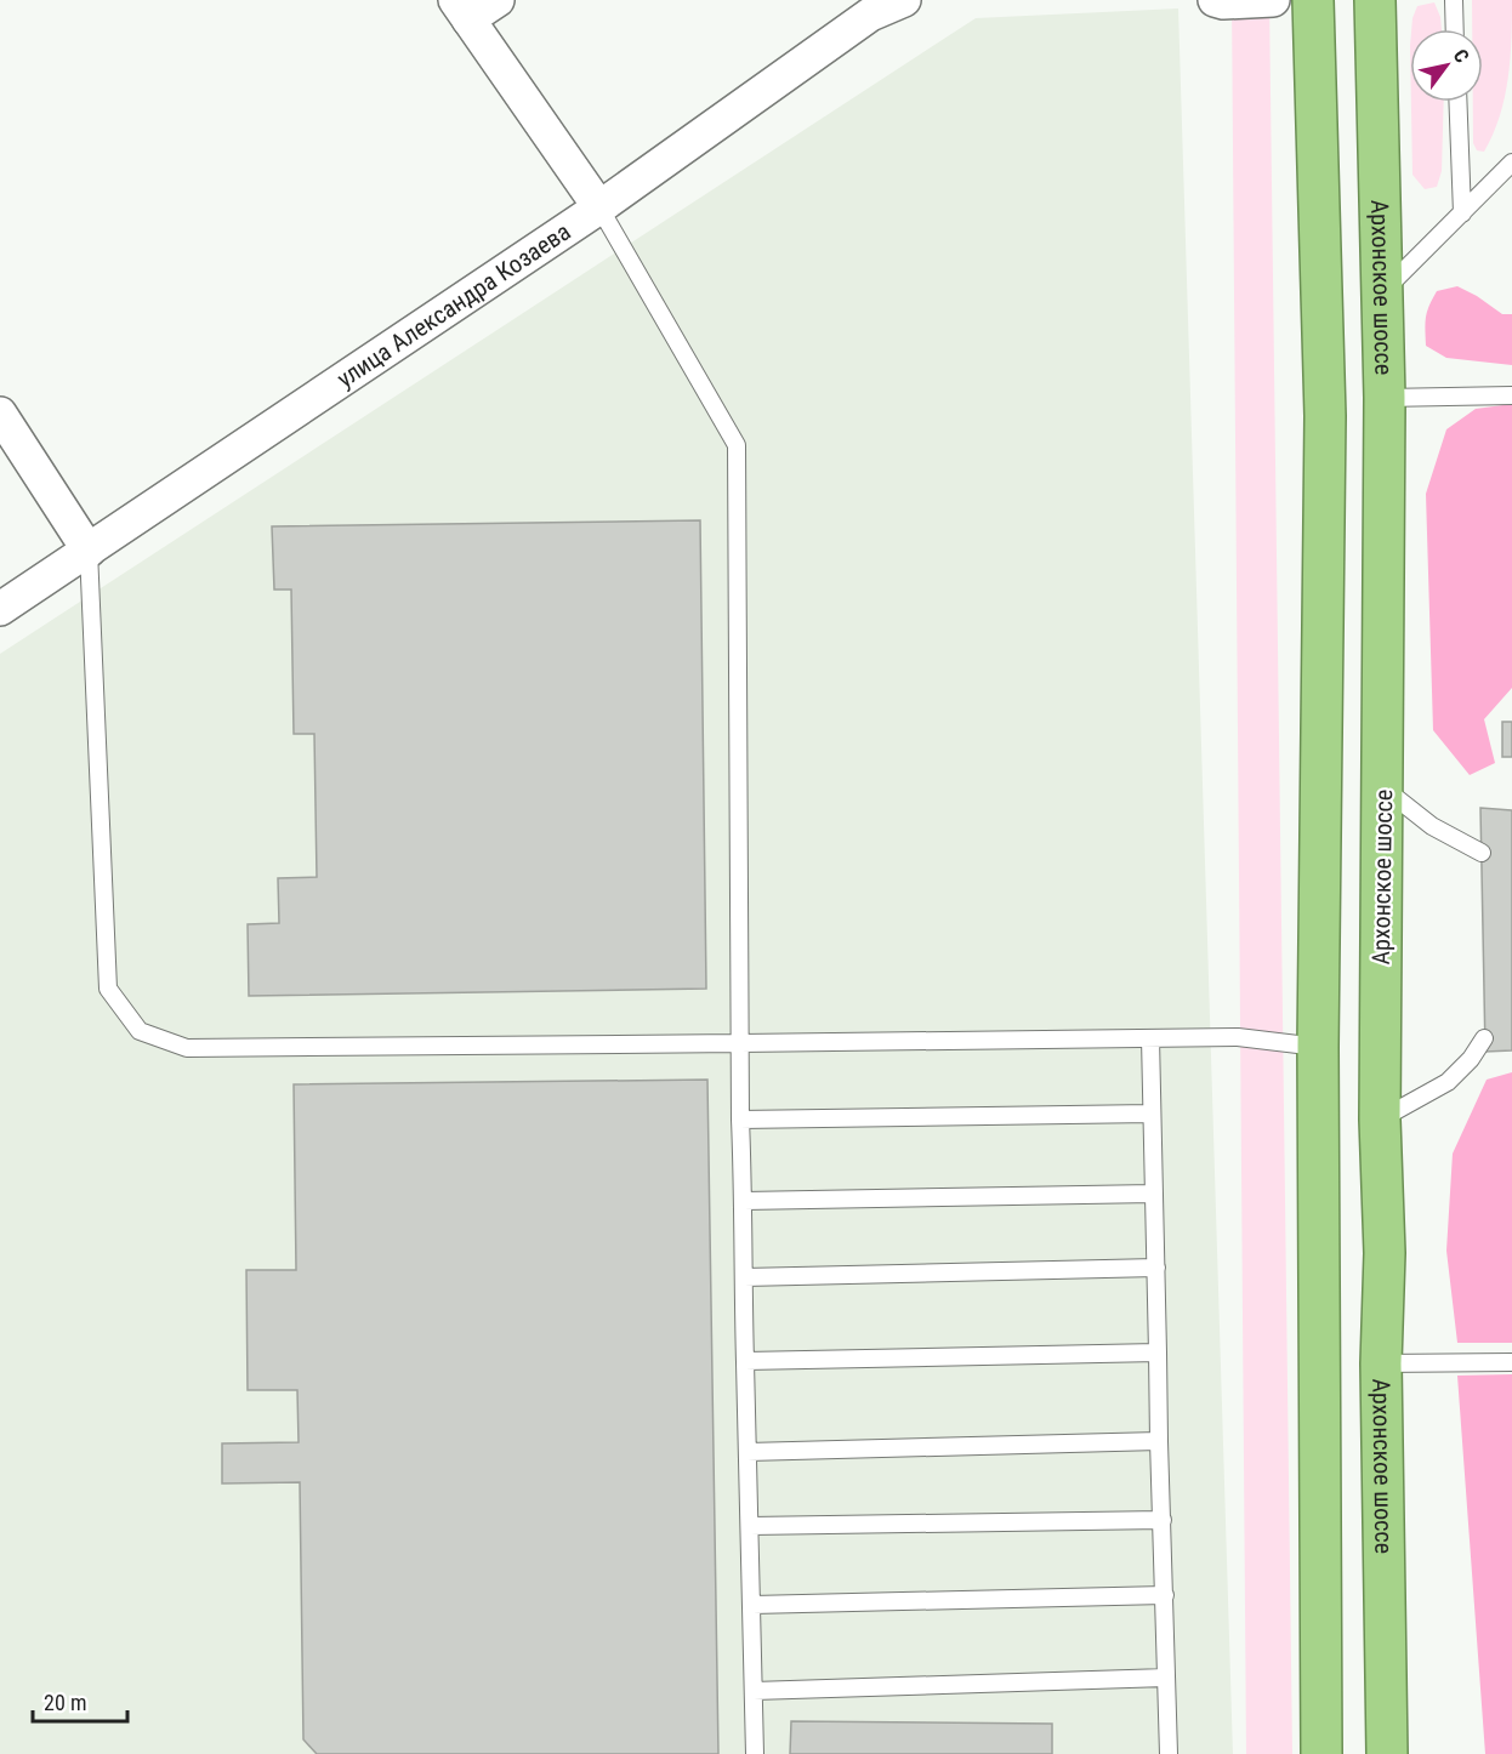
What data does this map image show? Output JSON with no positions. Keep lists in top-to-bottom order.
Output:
{
  "streets": {
    "highway": ["Архонское шоссе"],
    "street": ["улица Александра Козаева"]
  },
  "scale_bar": "20 m",
  "north": "top right"
}
